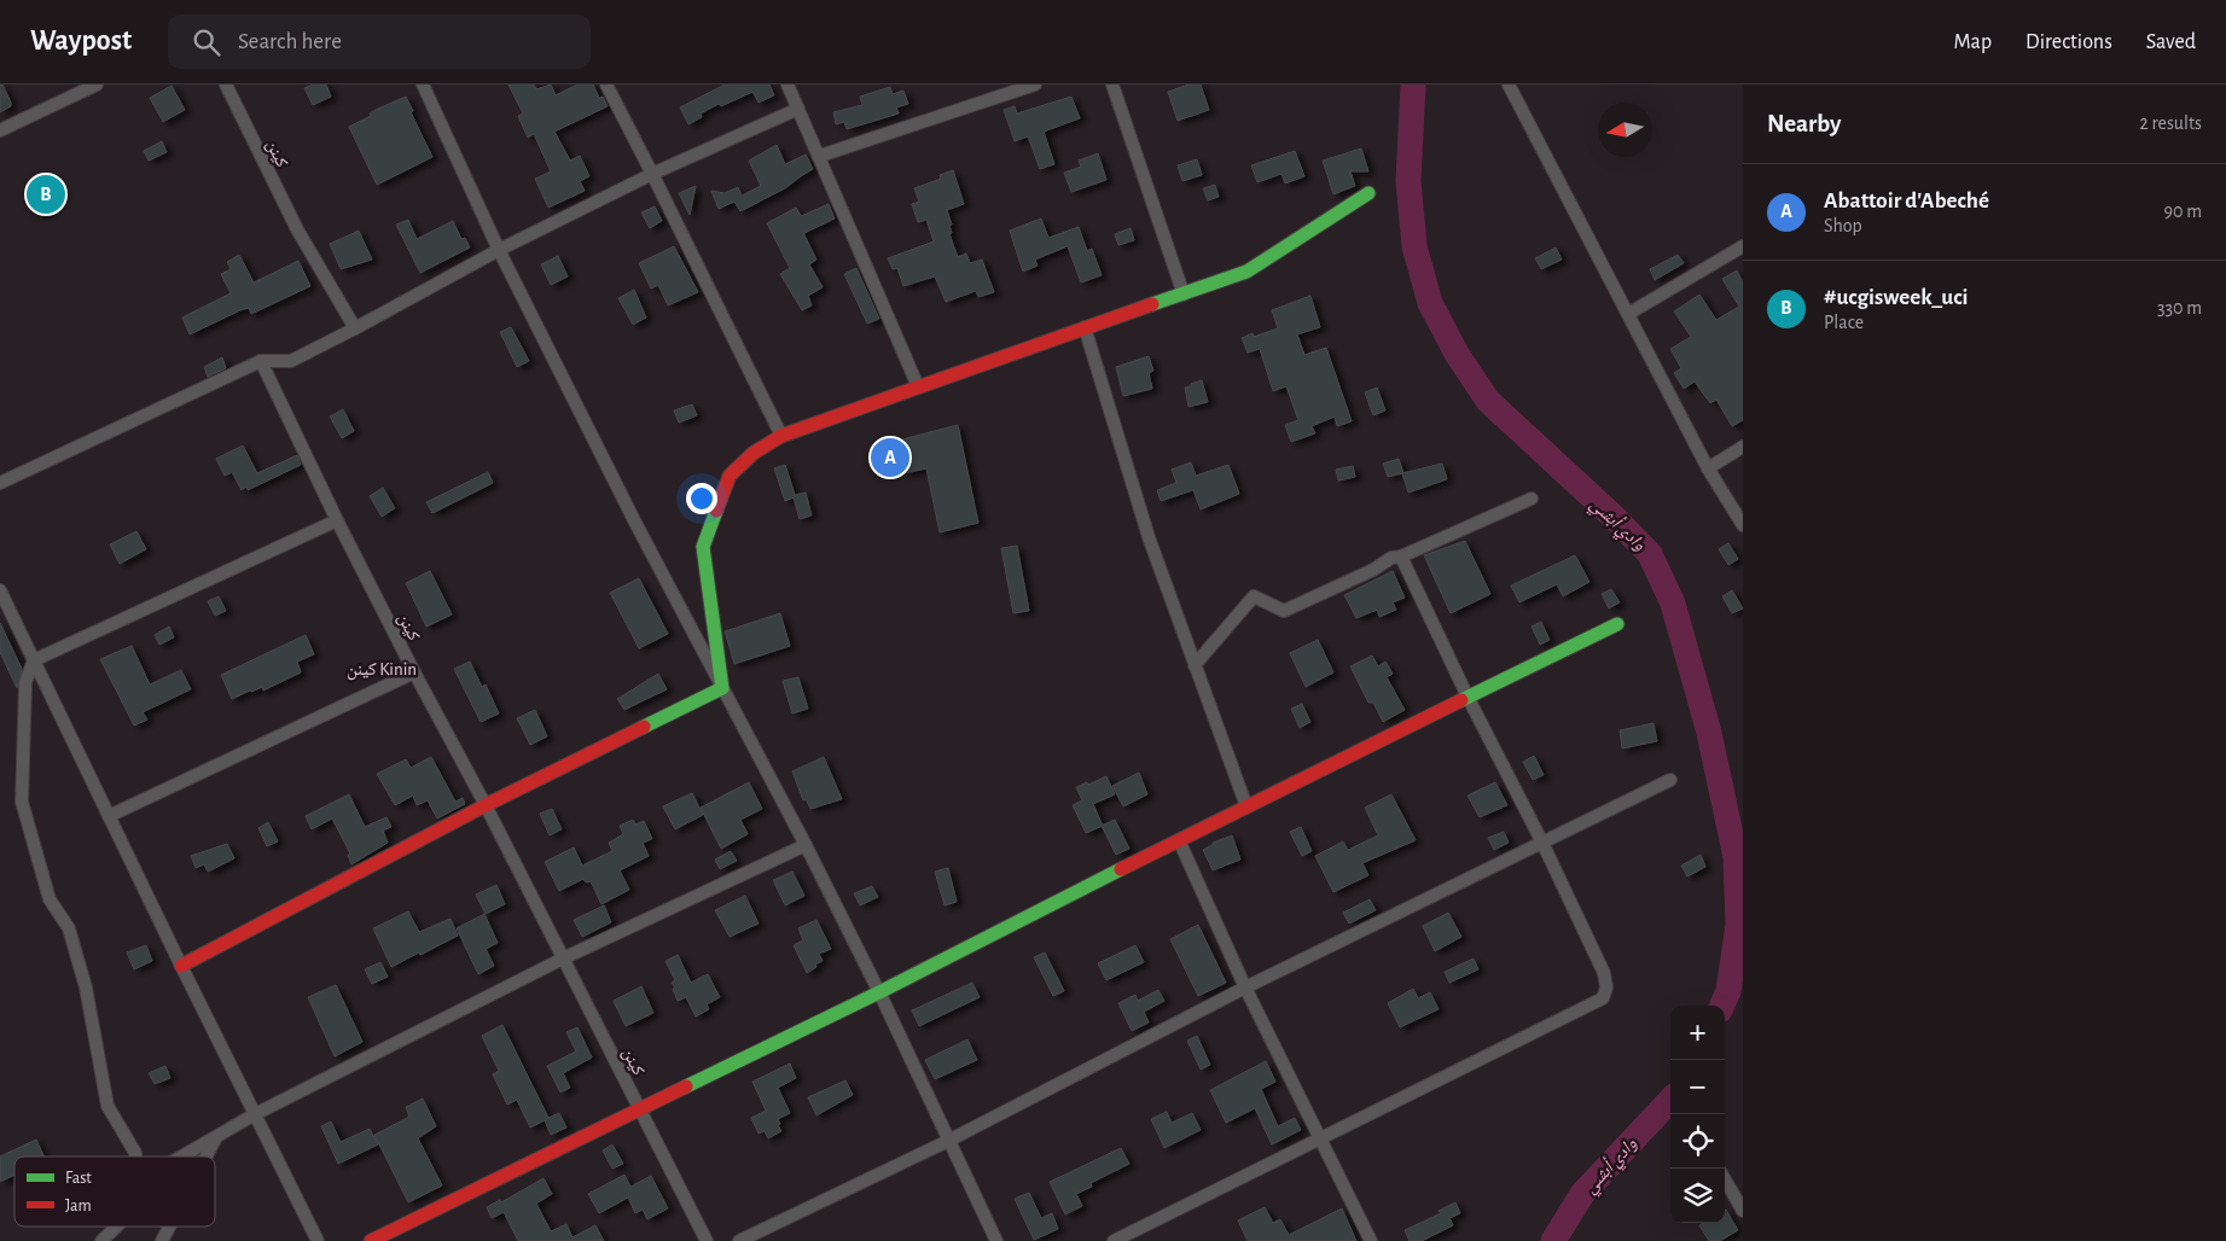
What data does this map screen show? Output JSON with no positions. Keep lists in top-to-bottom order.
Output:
{
  "streets": {
    "street": ["كينن"]
  },
  "districts": ["كينن Kinin"],
  "water": ["وادي أبشي"],
  "legend": ["Fast", "Jam"],
  "north": "left",
  "page": {
    "header": "Waypost",
    "search": "Search here",
    "nav": ["Map", "Directions", "Saved"],
    "heading": ["Nearby", "2 results"],
    "list": [
      {
        "mark": "A",
        "name": "Abattoir d'Abeché",
        "note": "Shop",
        "value": "90 m"
      },
      {
        "mark": "B",
        "name": "#ucgisweek_uci",
        "note": "Place",
        "value": "330 m"
      }
    ],
    "pins": ["B", "A"],
    "map_buttons": ["+", "−"]
  }
}
